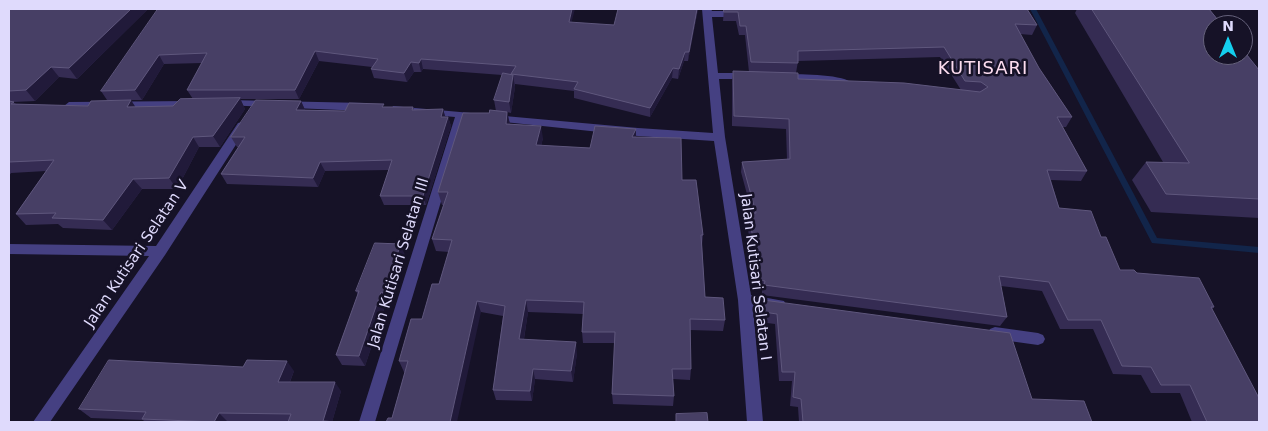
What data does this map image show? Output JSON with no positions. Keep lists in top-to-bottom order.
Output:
{
  "streets": {
    "street": ["Jalan Kutisari Selatan V", "Jalan Kutisari Selatan III", "Jalan Kutisari Selatan I"]
  },
  "districts": ["KUTISARI"],
  "north": "top"
}
